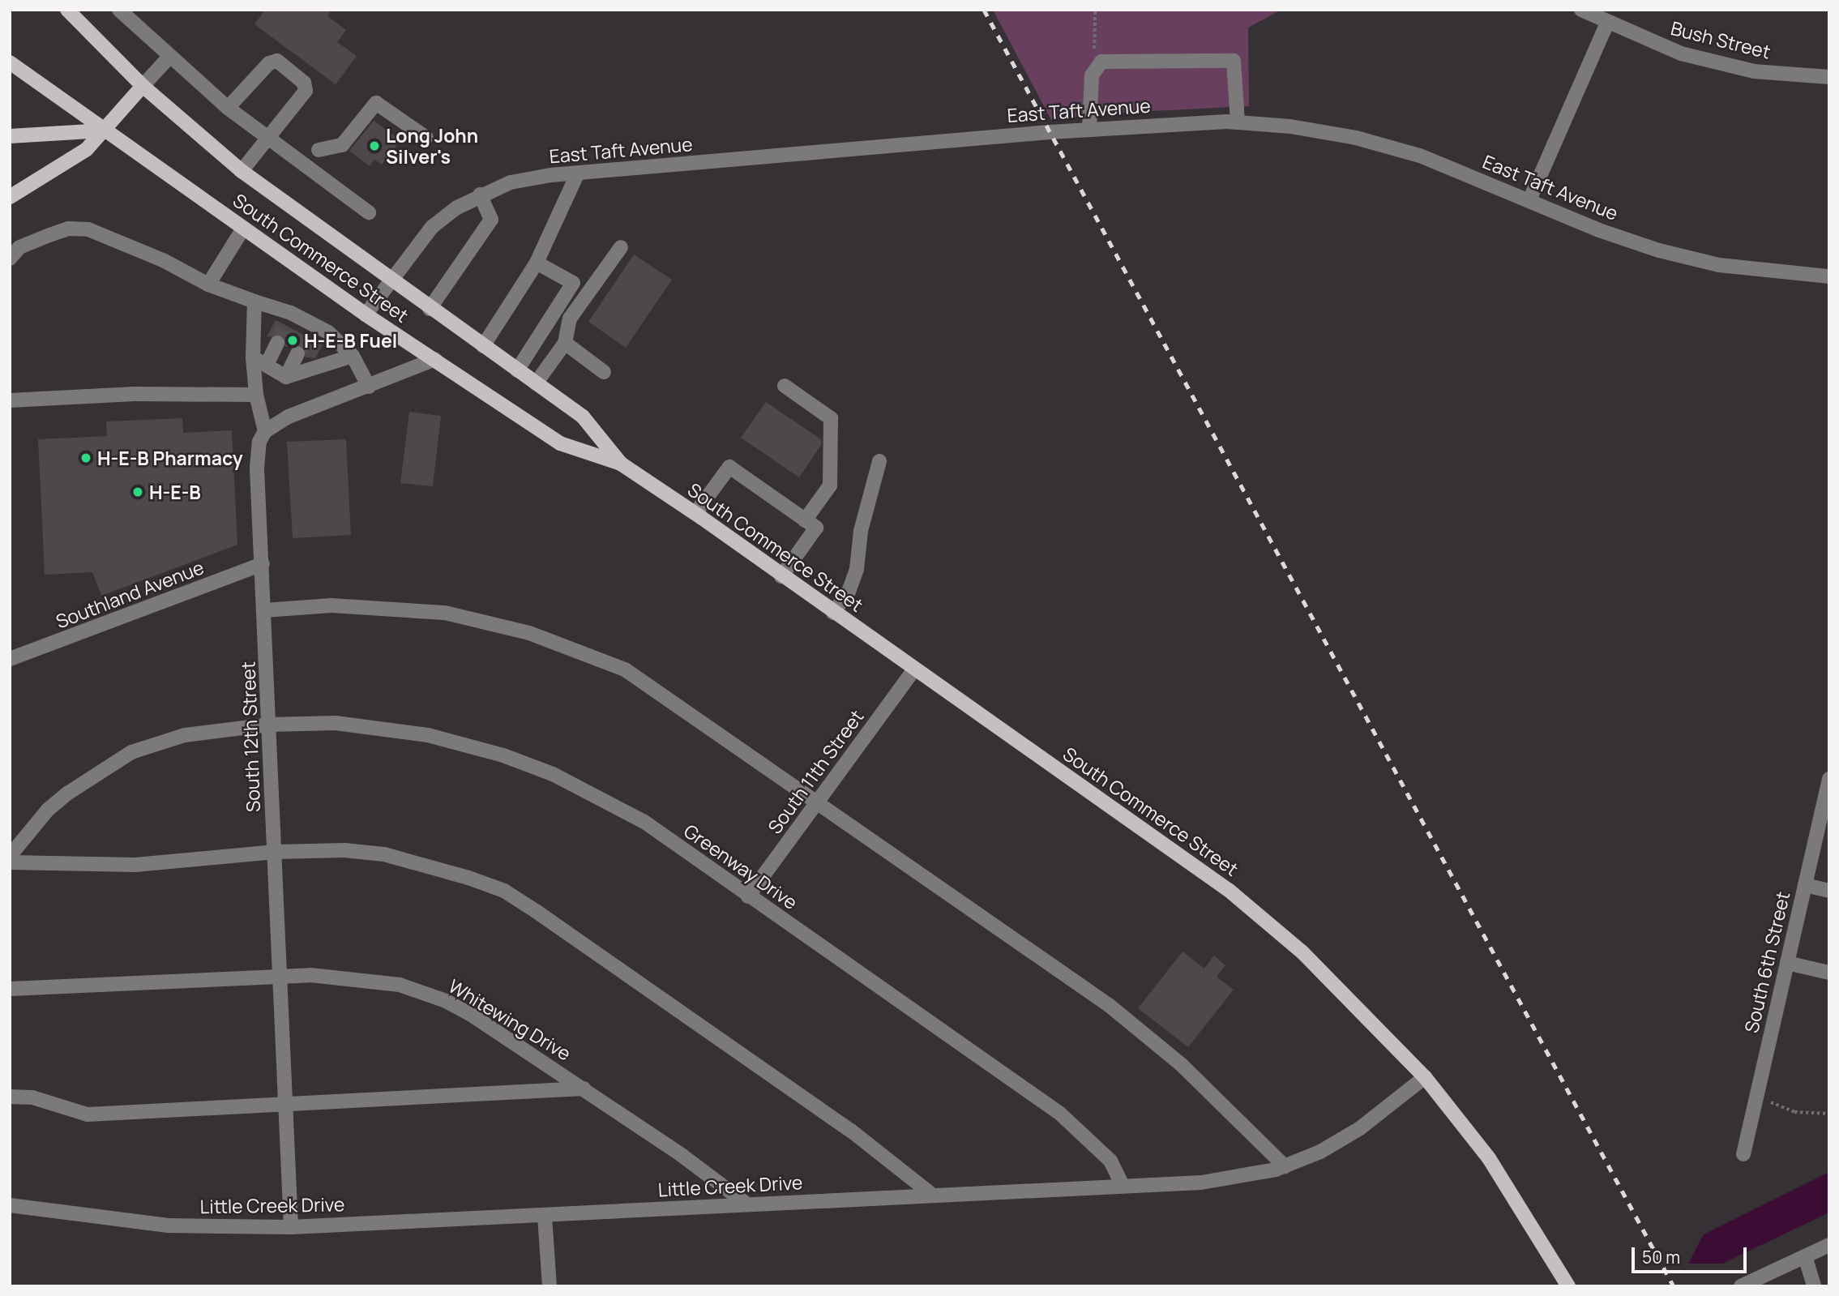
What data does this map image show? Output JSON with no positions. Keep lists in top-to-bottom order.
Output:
{
  "streets": {
    "main road": ["South Commerce Street"],
    "street": [
      "Bush Street",
      "East Taft Avenue",
      "Southland Avenue",
      "South 12th Street",
      "South 11th Street",
      "Greenway Drive",
      "South 6th Street",
      "Whitewing Drive",
      "Little Creek Drive"
    ]
  },
  "crossings": [
    ["East Taft Avenue", "South Commerce Street"],
    ["South Commerce Street", "South 11th Street"],
    ["South Commerce Street", "Little Creek Drive"],
    ["Southland Avenue", "South 12th Street"],
    ["South 12th Street", "Greenway Drive"],
    ["South 12th Street", "Whitewing Drive"],
    ["South 12th Street", "Little Creek Drive"],
    ["South 11th Street", "Greenway Drive"],
    ["Greenway Drive", "Little Creek Drive"],
    ["Whitewing Drive", "Little Creek Drive"]
  ],
  "places": [
    "Long John Silver's",
    "H-E-B Fuel",
    "H-E-B Pharmacy",
    "H-E-B"
  ],
  "scale_bar": "50 m"
}
